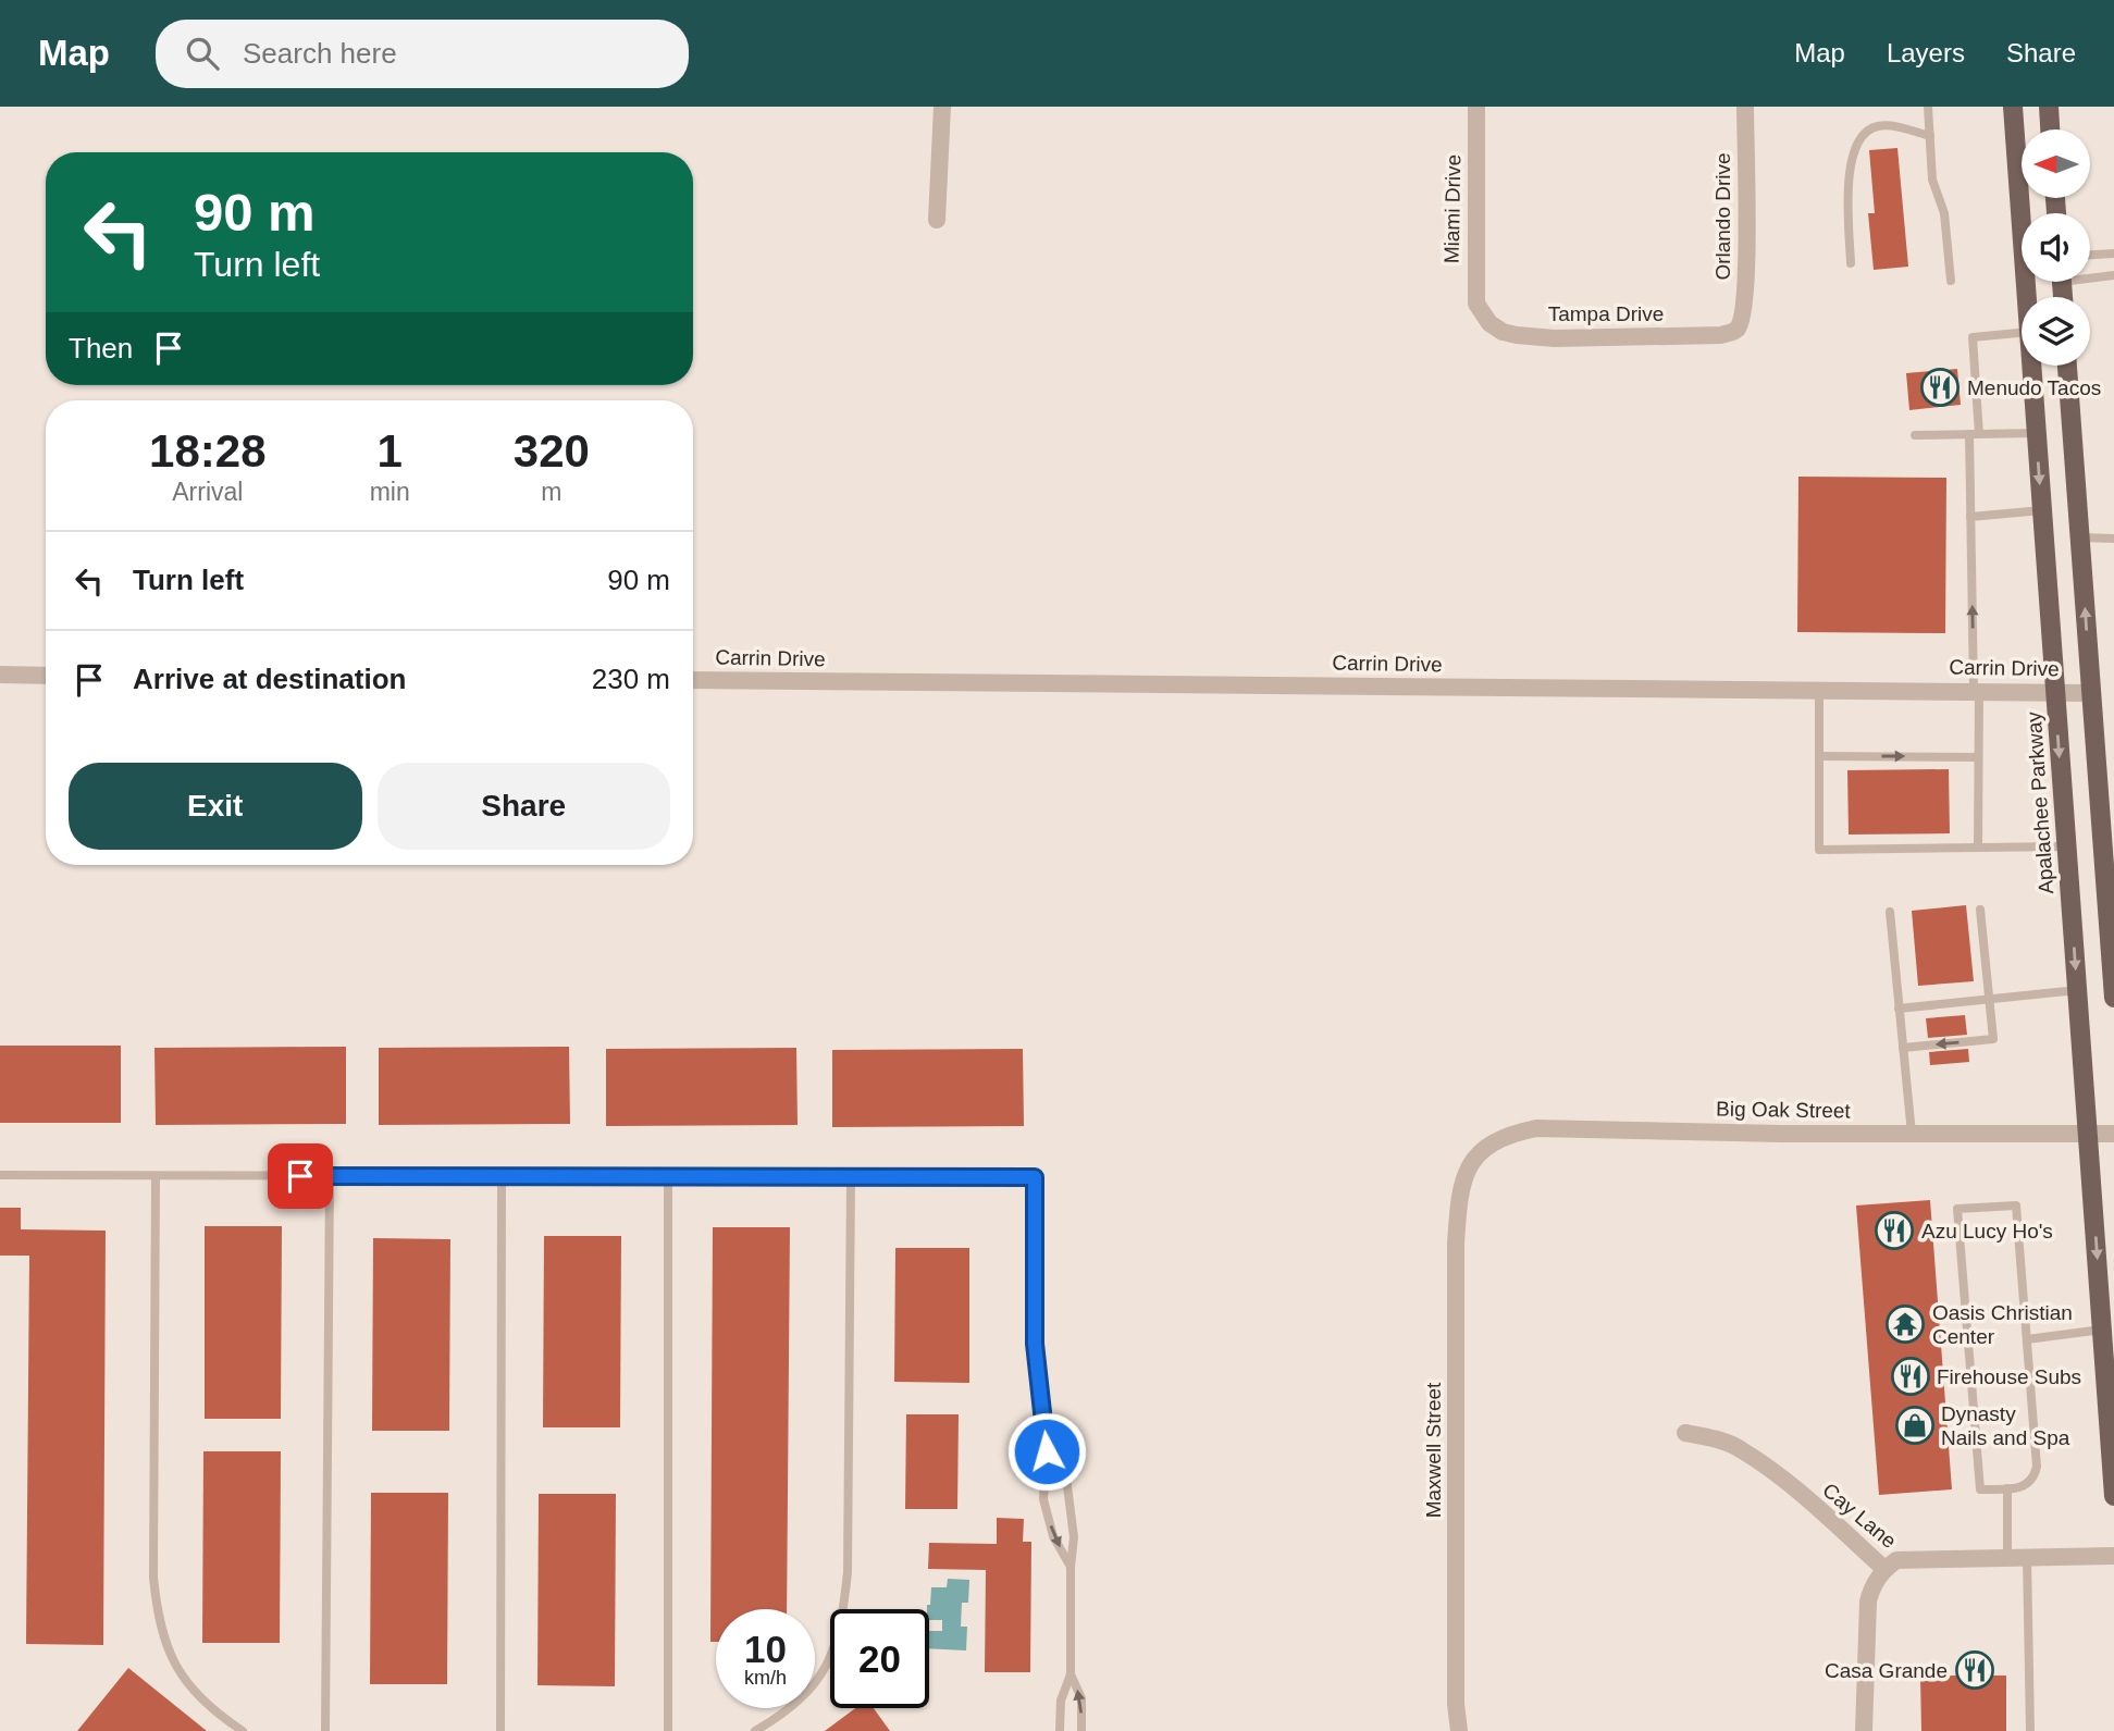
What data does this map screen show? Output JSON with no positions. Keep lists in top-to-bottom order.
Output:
{
  "streets": {
    "main road": ["Apalachee Parkway"],
    "street": [
      "Miami Drive",
      "Orlando Drive",
      "Tampa Drive",
      "Carrin Drive",
      "Big Oak Street",
      "Maxwell Street",
      "Cay Lane"
    ]
  },
  "crossings": [
    ["Miami Drive", "Tampa Drive"],
    ["Orlando Drive", "Tampa Drive"],
    ["Carrin Drive", "Apalachee Parkway"],
    ["Apalachee Parkway", "Big Oak Street"],
    ["Big Oak Street", "Maxwell Street"]
  ],
  "places": {
    "restaurant": [
      "Menudo Tacos",
      "Azu Lucy Ho's",
      "Firehouse Subs",
      "Casa Grande"
    ],
    "temple": ["Oasis Christian Center"],
    "shop": ["Dynasty Nails and Spa"]
  },
  "north": "left",
  "page": {
    "header": "Map",
    "search": "Search here",
    "nav": ["Map", "Layers", "Share"],
    "turn": ["90 m", "Turn left"],
    "then": "Then",
    "eta": [
      "18:28",
      "Arrival",
      "1",
      "min",
      "320",
      "m"
    ],
    "list": [
      {
        "name": "Turn left",
        "value": "90 m"
      },
      {
        "name": "Arrive at destination",
        "value": "230 m"
      }
    ],
    "buttons": ["Exit", "Share"],
    "speed": "10 km/h",
    "limit": "20"
  }
}
